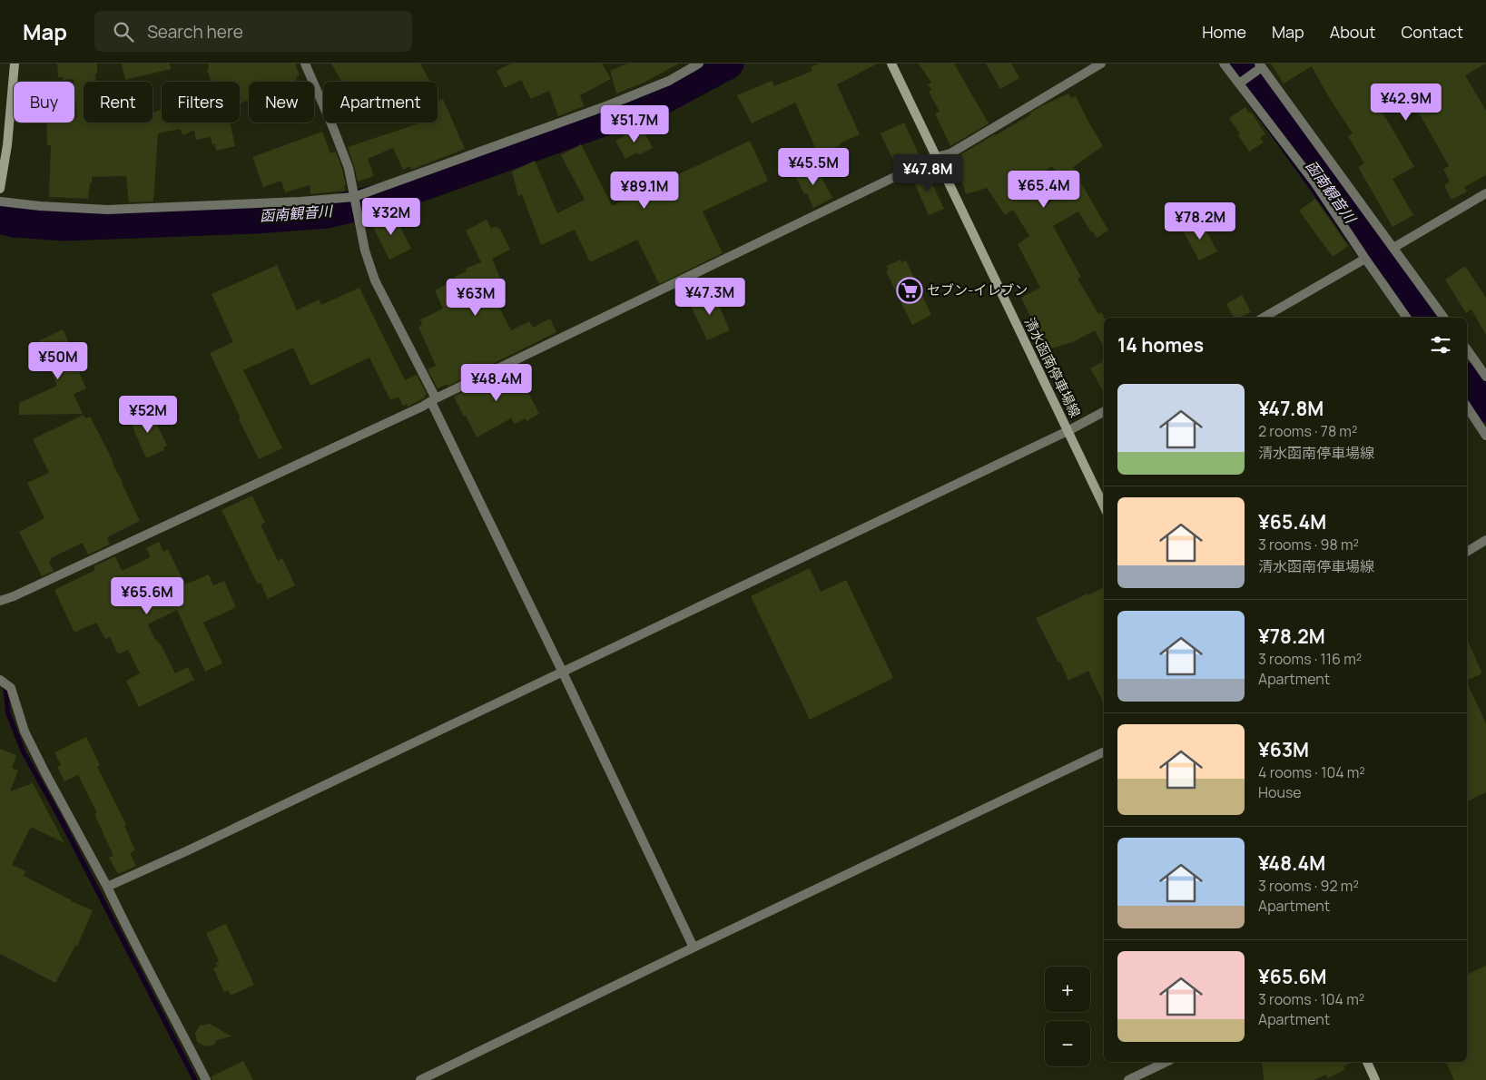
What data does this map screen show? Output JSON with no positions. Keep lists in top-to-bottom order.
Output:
{
  "streets": {
    "main road": ["清水函南停車場線"]
  },
  "water": ["函南観音川"],
  "places": {
    "supermarket": ["セブン-イレブン"]
  },
  "page": {
    "header": "Map",
    "search": "Search here",
    "nav": [
      "Home",
      "Map",
      "About",
      "Contact"
    ],
    "chip": [
      "Buy",
      "Rent",
      "Filters",
      "New",
      "Apartment"
    ],
    "price": [
      "¥42.9M",
      "¥51.7M",
      "¥45.5M",
      "¥47.8M",
      "¥65.4M",
      "¥89.1M",
      "¥32M",
      "¥78.2M",
      "¥47.3M",
      "¥63M",
      "¥50M",
      "¥48.4M",
      "¥52M",
      "¥65.6M"
    ],
    "heading": "14 homes",
    "list": [
      {
        "name": "¥47.8M",
        "note": "2 rooms · 78 m² · 清水函南停車場線"
      },
      {
        "name": "¥65.4M",
        "note": "3 rooms · 98 m² · 清水函南停車場線"
      },
      {
        "name": "¥78.2M",
        "note": "3 rooms · 116 m² · Apartment"
      },
      {
        "name": "¥63M",
        "note": "4 rooms · 104 m² · House"
      },
      {
        "name": "¥48.4M",
        "note": "3 rooms · 92 m² · Apartment"
      },
      {
        "name": "¥65.6M",
        "note": "3 rooms · 104 m² · Apartment"
      }
    ],
    "map_buttons": ["+", "−"]
  }
}
